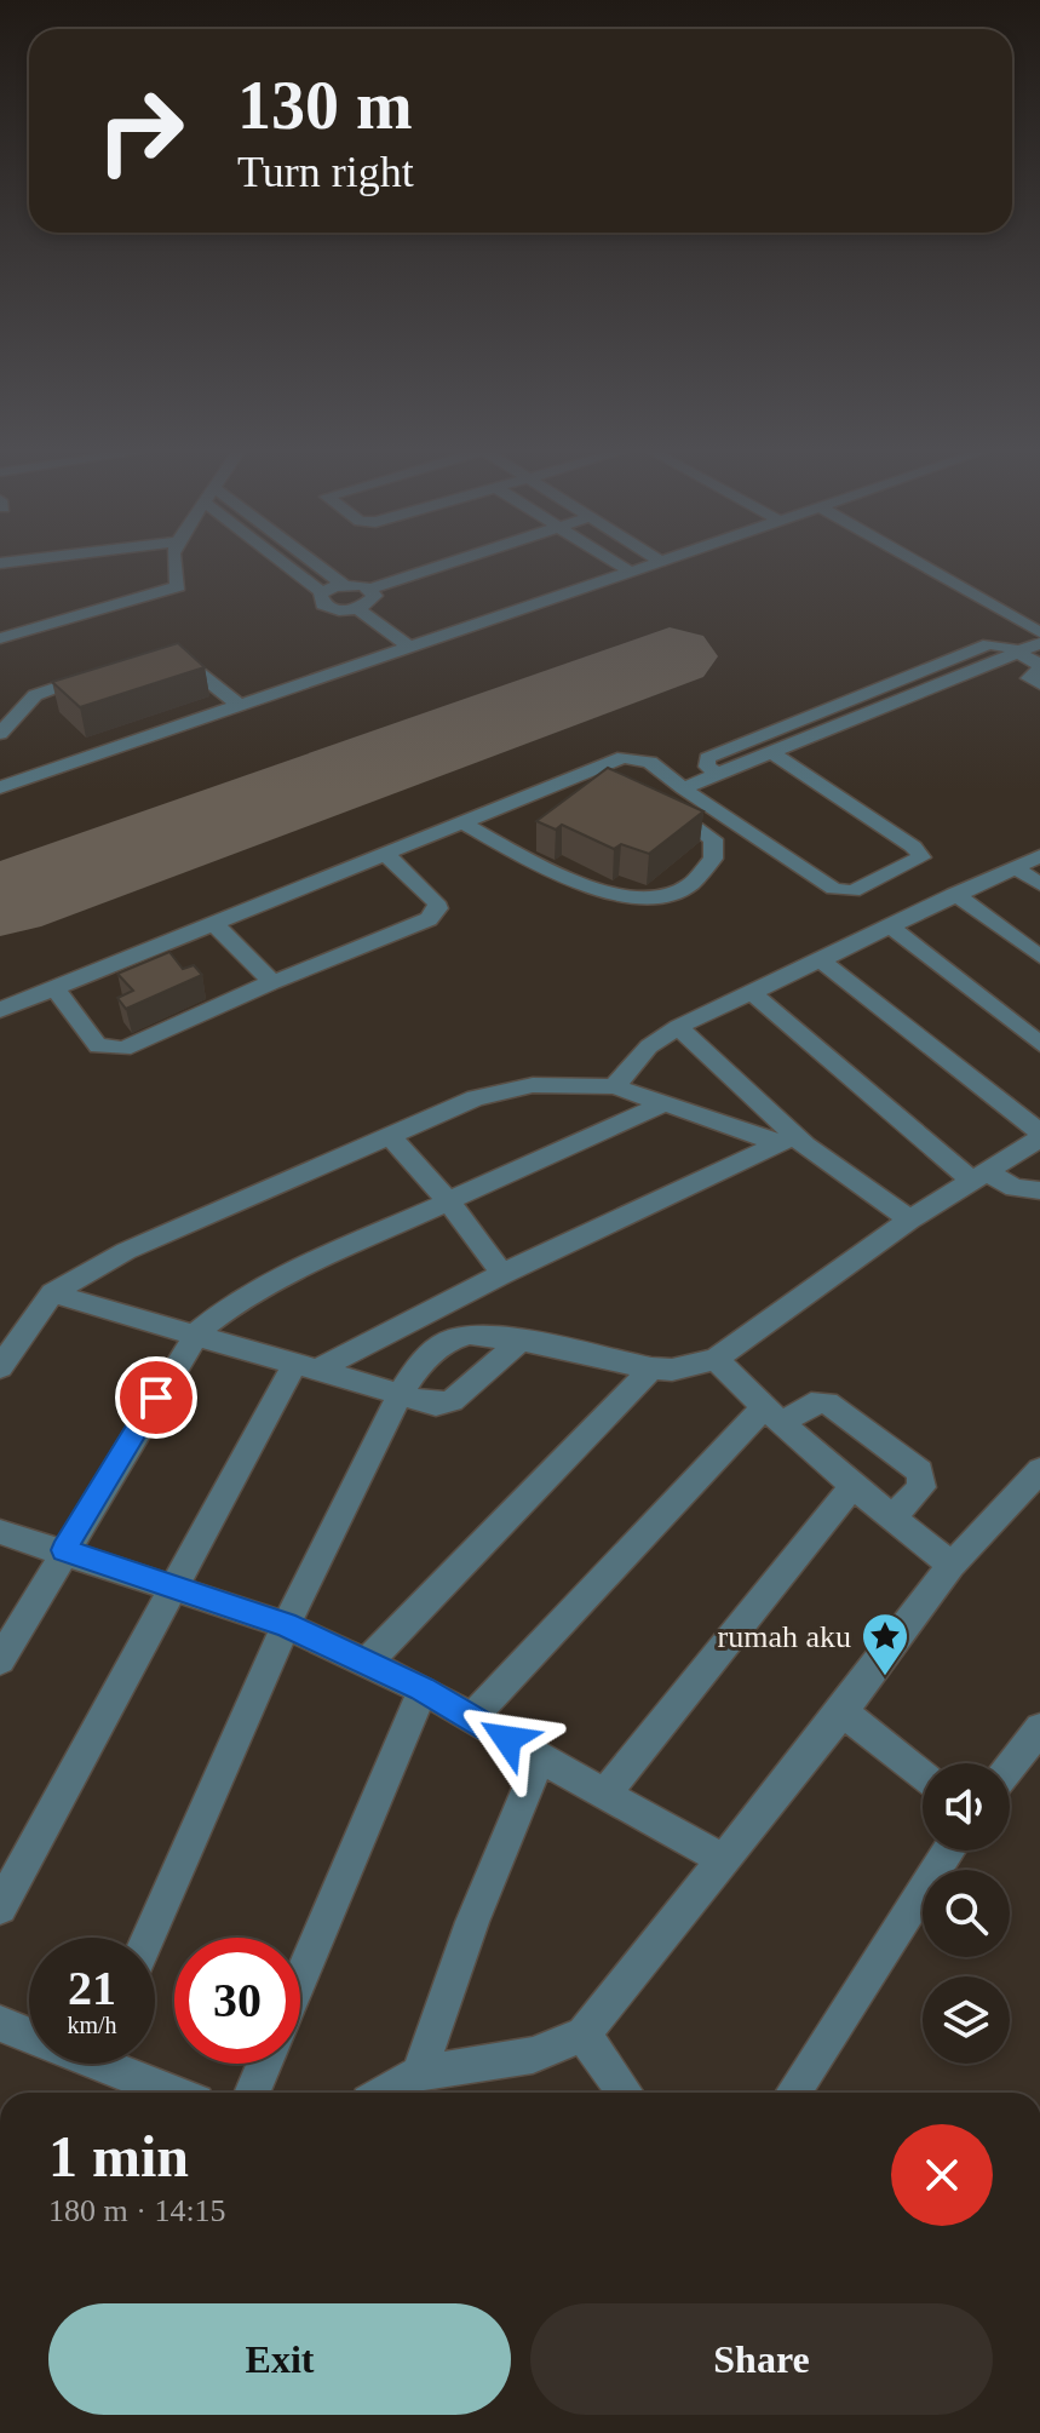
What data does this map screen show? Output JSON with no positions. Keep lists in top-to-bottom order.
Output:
{
  "places": {
    "place": ["rumah aku"]
  },
  "page": {
    "turn": ["130 m", "Turn right"],
    "speed": "21 km/h",
    "limit": "30",
    "heading": ["1 min", "180 m · 14:15"],
    "buttons": ["Exit", "Share"]
  }
}
